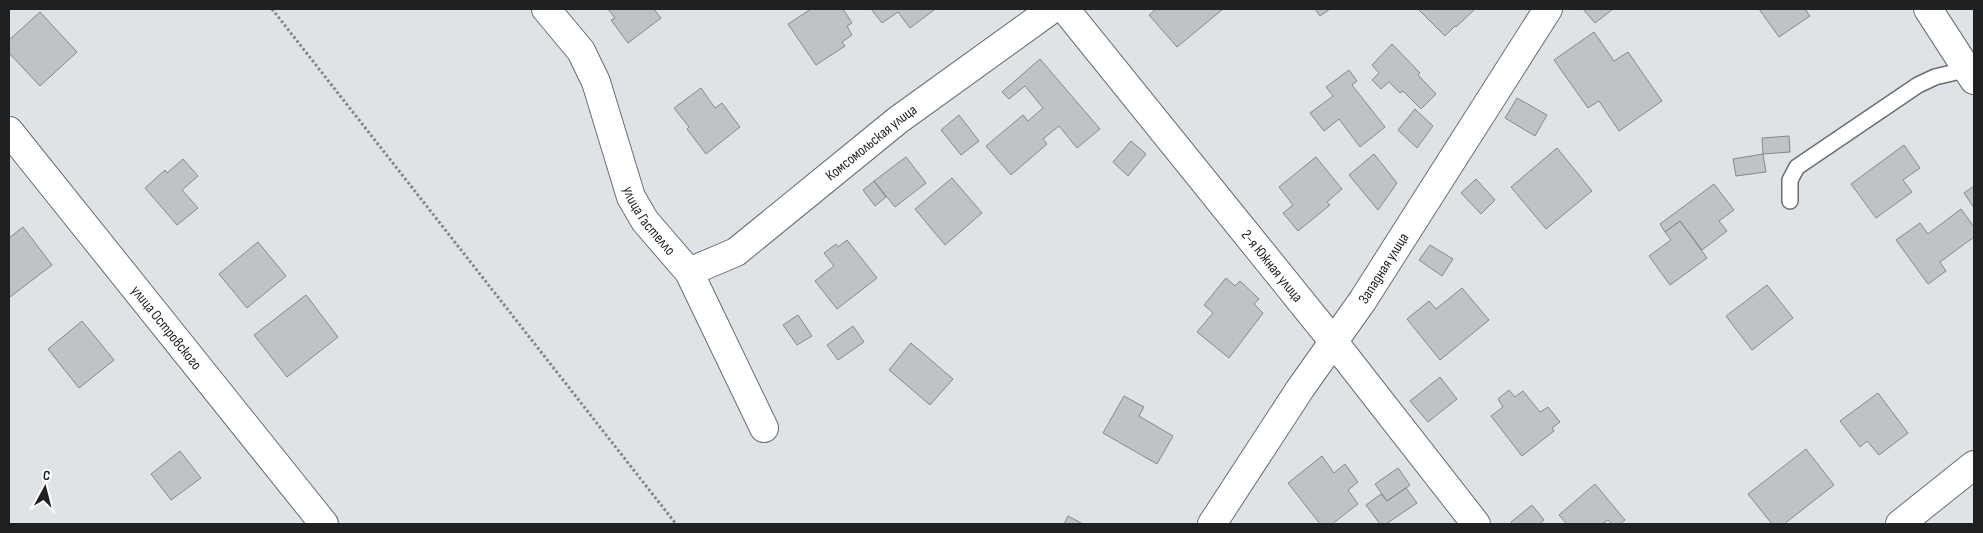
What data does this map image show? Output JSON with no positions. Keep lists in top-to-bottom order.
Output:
{
  "streets": {
    "street": [
      "Комсомольская улица",
      "улица Гастелло",
      "2-я Южная улица",
      "Западная улица",
      "улица Островского"
    ]
  },
  "crossings": [
    ["Комсомольская улица", "улица Гастелло"],
    ["2-я Южная улица", "Западная улица"]
  ],
  "north": "top"
}
